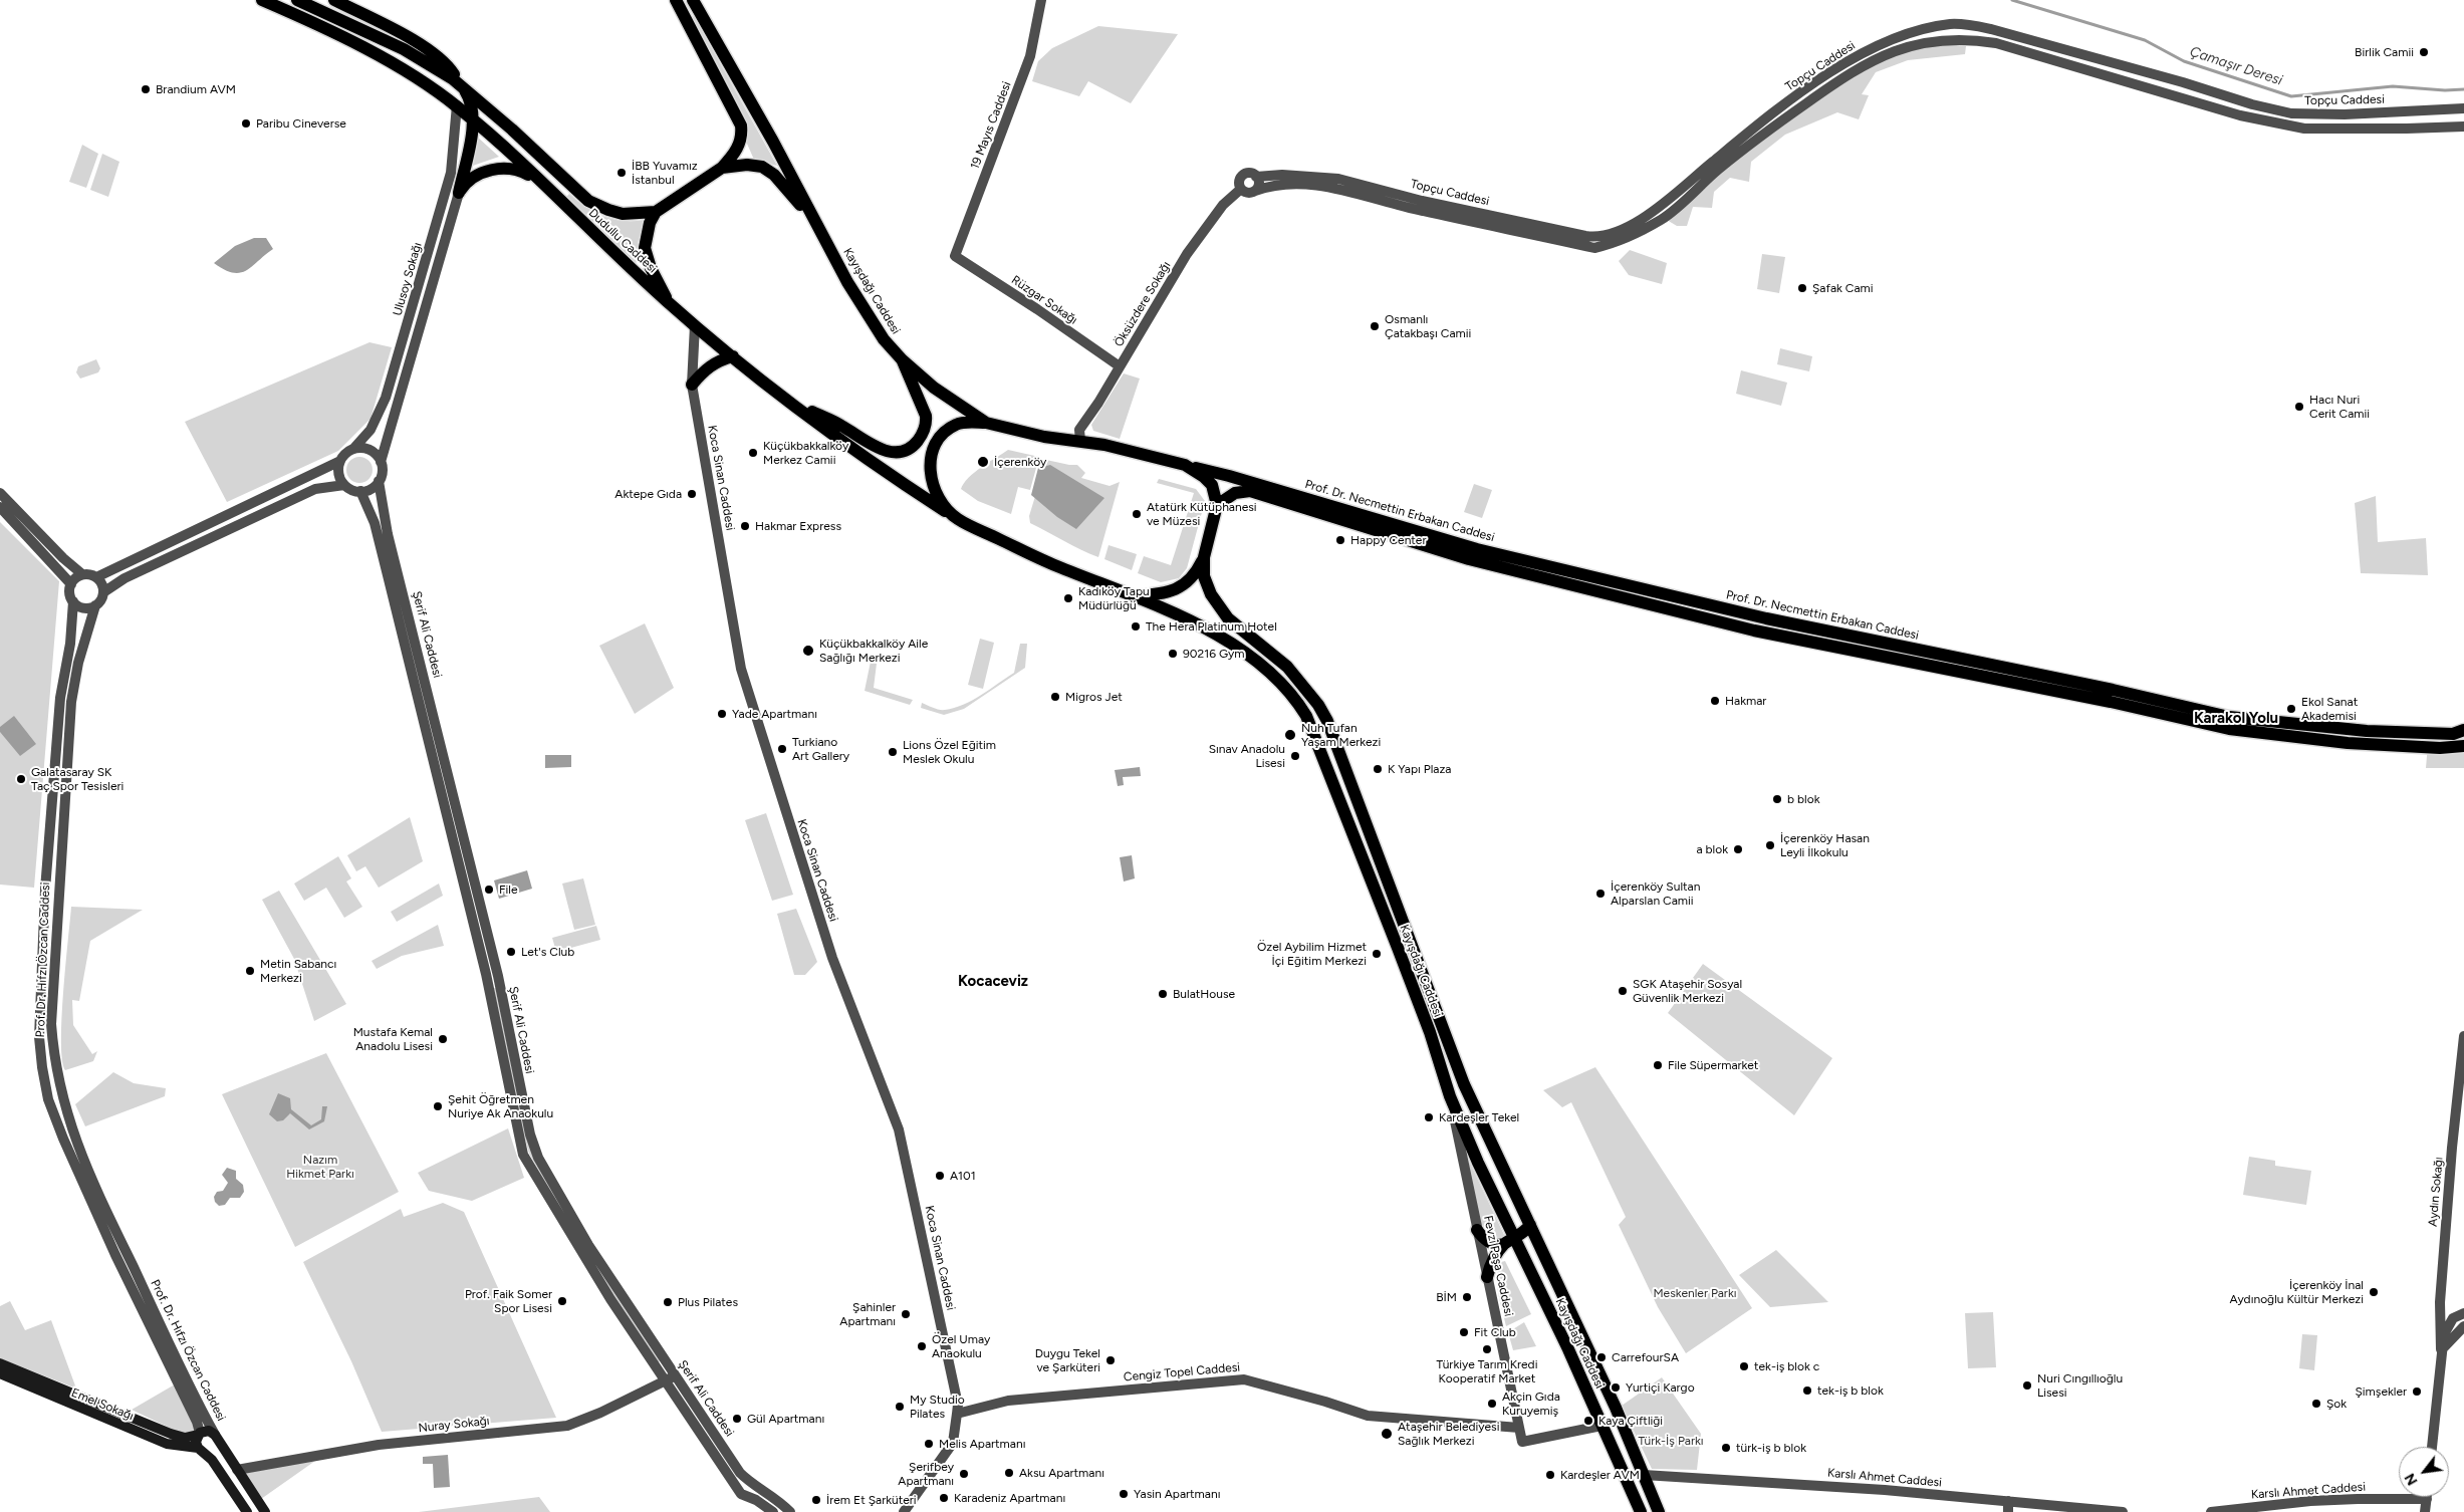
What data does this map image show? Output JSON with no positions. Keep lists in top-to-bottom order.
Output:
{
  "streets": {
    "main road": [
      "Dudullu Caddesi",
      "Kayışdağı Caddesi",
      "Prof. Dr. Necmettin Erbakan Caddesi",
      "Emel Sokağı"
    ],
    "street": [
      "Topçu Caddesi",
      "19 Mayıs Caddesi",
      "Ulusoy Sokağı",
      "Rüzgar Sokağı",
      "Öksüzdere Sokağı",
      "Koca Sinan Caddesi",
      "Şerif Ali Caddesi",
      "Prof. Dr. Hıfzı Özcan Caddesi",
      "Aydın Sokağı",
      "Fevzi Paşa Caddesi",
      "Cengiz Topel Caddesi",
      "Nuray Sokağı",
      "Karslı Ahmet Caddesi"
    ]
  },
  "crossings": [
    ["Topçu Caddesi", "Öksüzdere Sokağı"],
    ["19 Mayıs Caddesi", "Rüzgar Sokağı"],
    ["Dudullu Caddesi", "Ulusoy Sokağı"],
    ["Dudullu Caddesi", "Koca Sinan Caddesi"],
    ["Ulusoy Sokağı", "Şerif Ali Caddesi"],
    ["Ulusoy Sokağı", "Prof. Dr. Hıfzı Özcan Caddesi"],
    ["Kayışdağı Caddesi", "Öksüzdere Sokağı"],
    ["Kayışdağı Caddesi", "Prof. Dr. Necmettin Erbakan Caddesi"],
    ["Kayışdağı Caddesi", "Fevzi Paşa Caddesi"],
    ["Kayışdağı Caddesi", "Karslı Ahmet Caddesi"],
    ["Rüzgar Sokağı", "Öksüzdere Sokağı"],
    ["Koca Sinan Caddesi", "Cengiz Topel Caddesi"],
    ["Şerif Ali Caddesi", "Nuray Sokağı"],
    ["Prof. Dr. Hıfzı Özcan Caddesi", "Emel Sokağı"],
    ["Fevzi Paşa Caddesi", "Cengiz Topel Caddesi"]
  ],
  "districts": ["Karakol Yolu", "Kocaceviz"],
  "water": ["Çamaşır Deresi"],
  "parks": ["Nazım Hikmet Parkı", "Meskenler Parkı", "Türk-İş Parkı"],
  "places": [
    "Birlik Camii",
    "Brandium AVM",
    "Paribu Cineverse",
    "İBB Yuvamız İstanbul",
    "Şafak Cami",
    "Osmanlı Çatakbaşı Camii",
    "Hacı Nuri Cerit Camii",
    "Küçükbakkalköy Merkez Camii",
    "İçerenköy",
    "Aktepe Gıda",
    "Atatürk Kütüphanesi ve Müzesi",
    "Hakmar Express",
    "Happy Center",
    "Kadıköy Tapu Müdürlüğü",
    "The Hera Platinum Hotel",
    "Küçükbakkalköy Aile Sağlığı Merkezi",
    "90216 Gym",
    "Migros Jet",
    "Hakmar",
    "Ekol Sanat Akademisi",
    "Yade Apartmanı",
    "Nuh Tufan Yaşam Merkezi",
    "Turkiano Art Gallery",
    "Lions Özel Eğitim Meslek Okulu",
    "Sınav Anadolu Lisesi",
    "K Yapı Plaza",
    "Galatasaray SK Taç Spor Tesisleri",
    "b blok",
    "İçerenköy Hasan Leyli İlkokulu",
    "a blok",
    "File",
    "İçerenköy Sultan Alparslan Camii",
    "Let's Club",
    "Özel Aybilim Hizmet İçi Eğitim Merkezi",
    "Metin Sabancı Merkezi",
    "SGK Ataşehir Sosyal Güvenlik Merkezi",
    "BulatHouse",
    "Mustafa Kemal Anadolu Lisesi",
    "File Süpermarket",
    "Şehit Öğretmen Nuriye Ak Anaokulu",
    "Kardeşler Tekel",
    "A101",
    "İçerenköy İnal Aydınoğlu Kültür Merkezi",
    "BİM",
    "Prof. Faik Somer Spor Lisesi",
    "Plus Pilates",
    "Şahinler Apartmanı",
    "Fit Club",
    "Özel Umay Anaokulu",
    "Türkiye Tarım Kredi Kooperatif Market",
    "CarrefourSA",
    "Duygu Tekel ve Şarküteri",
    "tek-iş blok c",
    "Nuri Cıngıllıoğlu Lisesi",
    "Yurtiçi Kargo",
    "tek-iş b blok",
    "Şimşekler",
    "Akçin Gıda Kuruyemiş",
    "Şok",
    "My Studio Pilates",
    "Gül Apartmanı",
    "Kaya Çiftliği",
    "Ataşehir Belediyesi Sağlık Merkezi",
    "Melis Apartmanı",
    "türk-iş b blok",
    "Aksu Apartmanı",
    "Şerifbey Apartmanı",
    "Kardeşler AVM",
    "Yasin Apartmanı",
    "Karadeniz Apartmanı",
    "İrem Et Şarküteri"
  ],
  "north": "bottom left"
}
